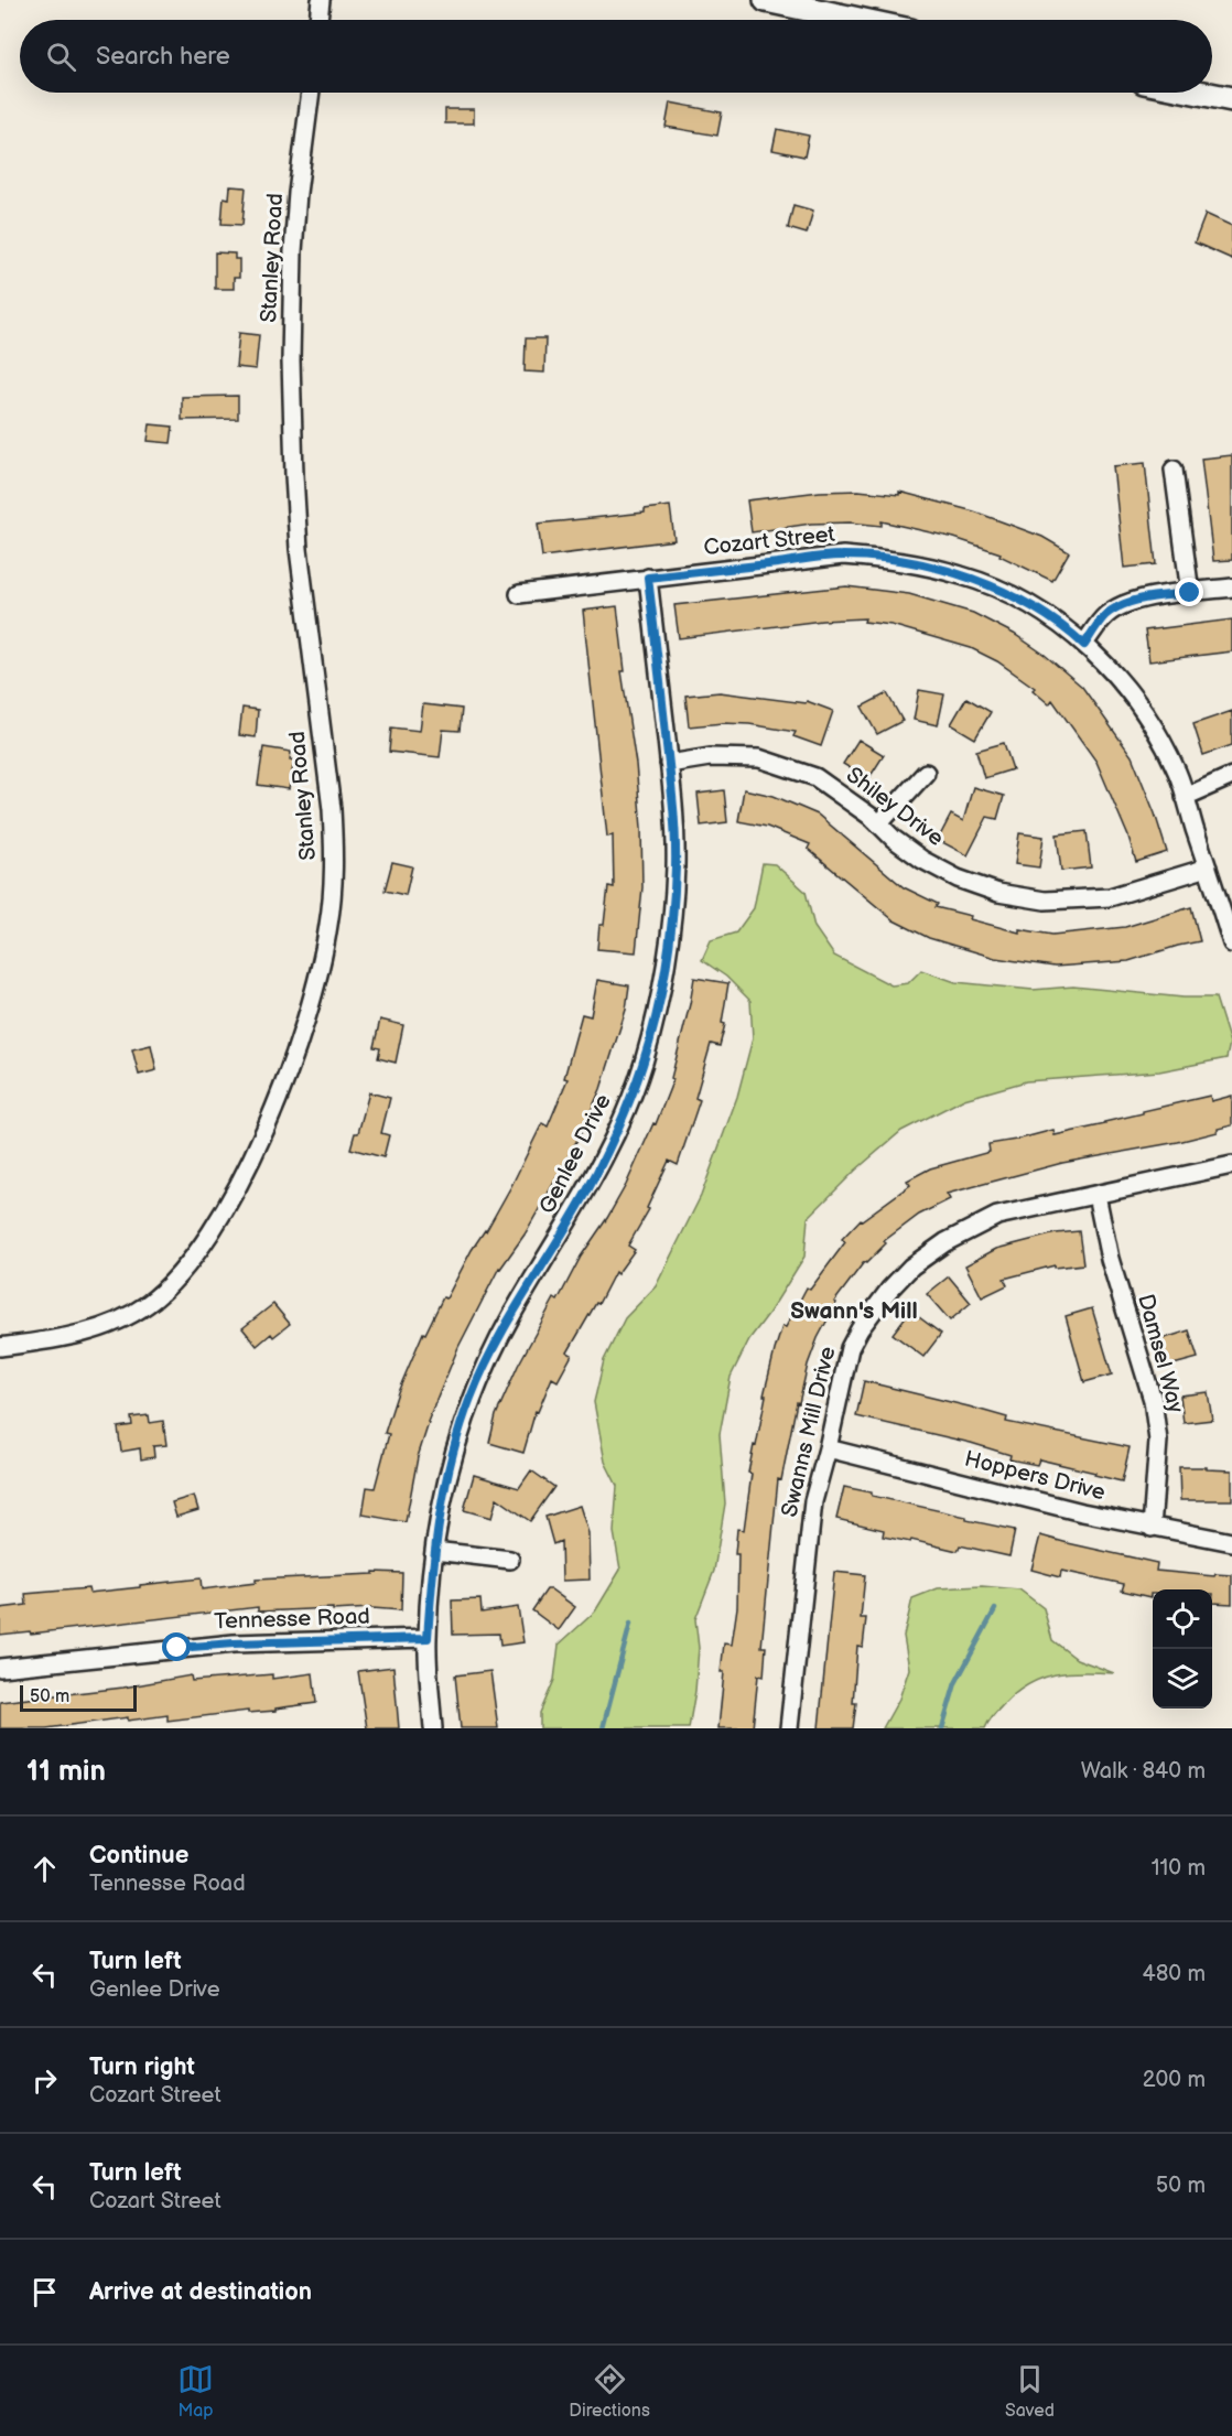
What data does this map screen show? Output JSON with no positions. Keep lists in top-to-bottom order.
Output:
{
  "streets": {
    "street": [
      "Stanley Road",
      "Cozart Street",
      "Shiley Drive",
      "Genlee Drive",
      "Damsel Way",
      "Swanns Mill Drive",
      "Hoppers Drive",
      "Tennesse Road"
    ]
  },
  "crossings": [
    ["Cozart Street", "Shiley Drive"],
    ["Cozart Street", "Genlee Drive"],
    ["Shiley Drive", "Genlee Drive"],
    ["Genlee Drive", "Tennesse Road"],
    ["Damsel Way", "Swanns Mill Drive"],
    ["Damsel Way", "Hoppers Drive"],
    ["Swanns Mill Drive", "Hoppers Drive"]
  ],
  "districts": ["Swann's Mill"],
  "scale_bar": "50 m",
  "page": {
    "search": "Search here",
    "scale": "50 m",
    "heading": ["11 min", "Walk · 840 m"],
    "list": [
      ["Continue", "Tennesse Road", "110 m"],
      ["Turn left", "Genlee Drive", "480 m"],
      ["Turn right", "Cozart Street", "200 m"],
      ["Turn left", "Cozart Street", "50 m"],
      "Arrive at destination"
    ],
    "nav": ["Map", "Directions", "Saved"]
  }
}
